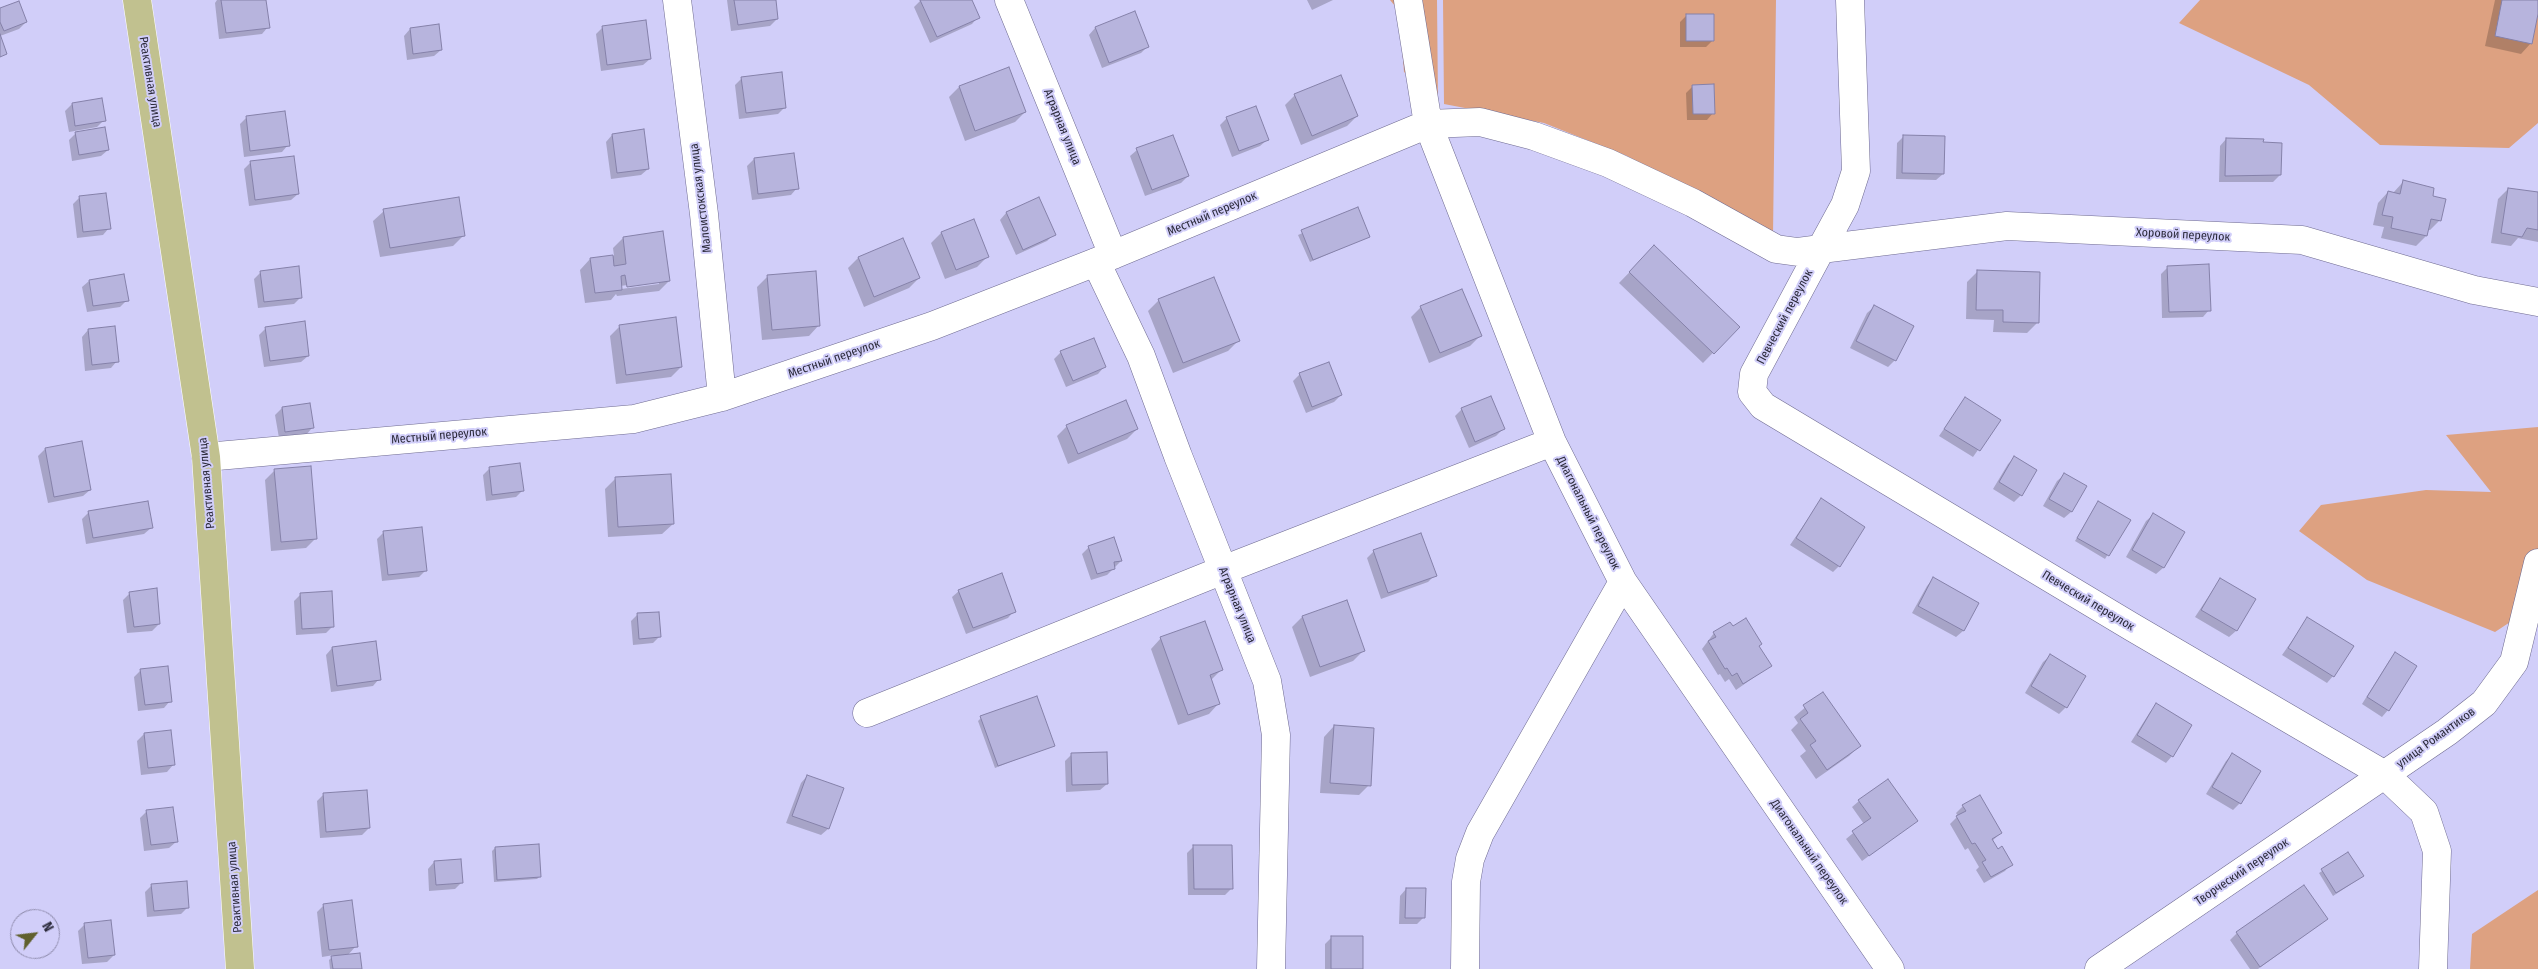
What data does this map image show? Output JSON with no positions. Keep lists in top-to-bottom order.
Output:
{
  "streets": {
    "main road": ["Реактивная улица"],
    "street": [
      "Аграрная улица",
      "Малоистокская улица",
      "Местный переулок",
      "Хоровой переулок",
      "Певческий переулок",
      "Диагональный переулок",
      "улица Романтиков",
      "Творческий переулок"
    ]
  },
  "crossings": [
    ["Реактивная улица", "Местный переулок"],
    ["Аграрная улица", "Местный переулок"],
    ["Малоистокская улица", "Местный переулок"],
    ["Местный переулок", "Хоровой переулок"],
    ["Местный переулок", "Диагональный переулок"],
    ["Хоровой переулок", "Певческий переулок"],
    ["Хоровой переулок", "Диагональный переулок"],
    ["Певческий переулок", "улица Романтиков"],
    ["Певческий переулок", "Творческий переулок"],
    ["улица Романтиков", "Творческий переулок"]
  ],
  "north": "top right"
}
